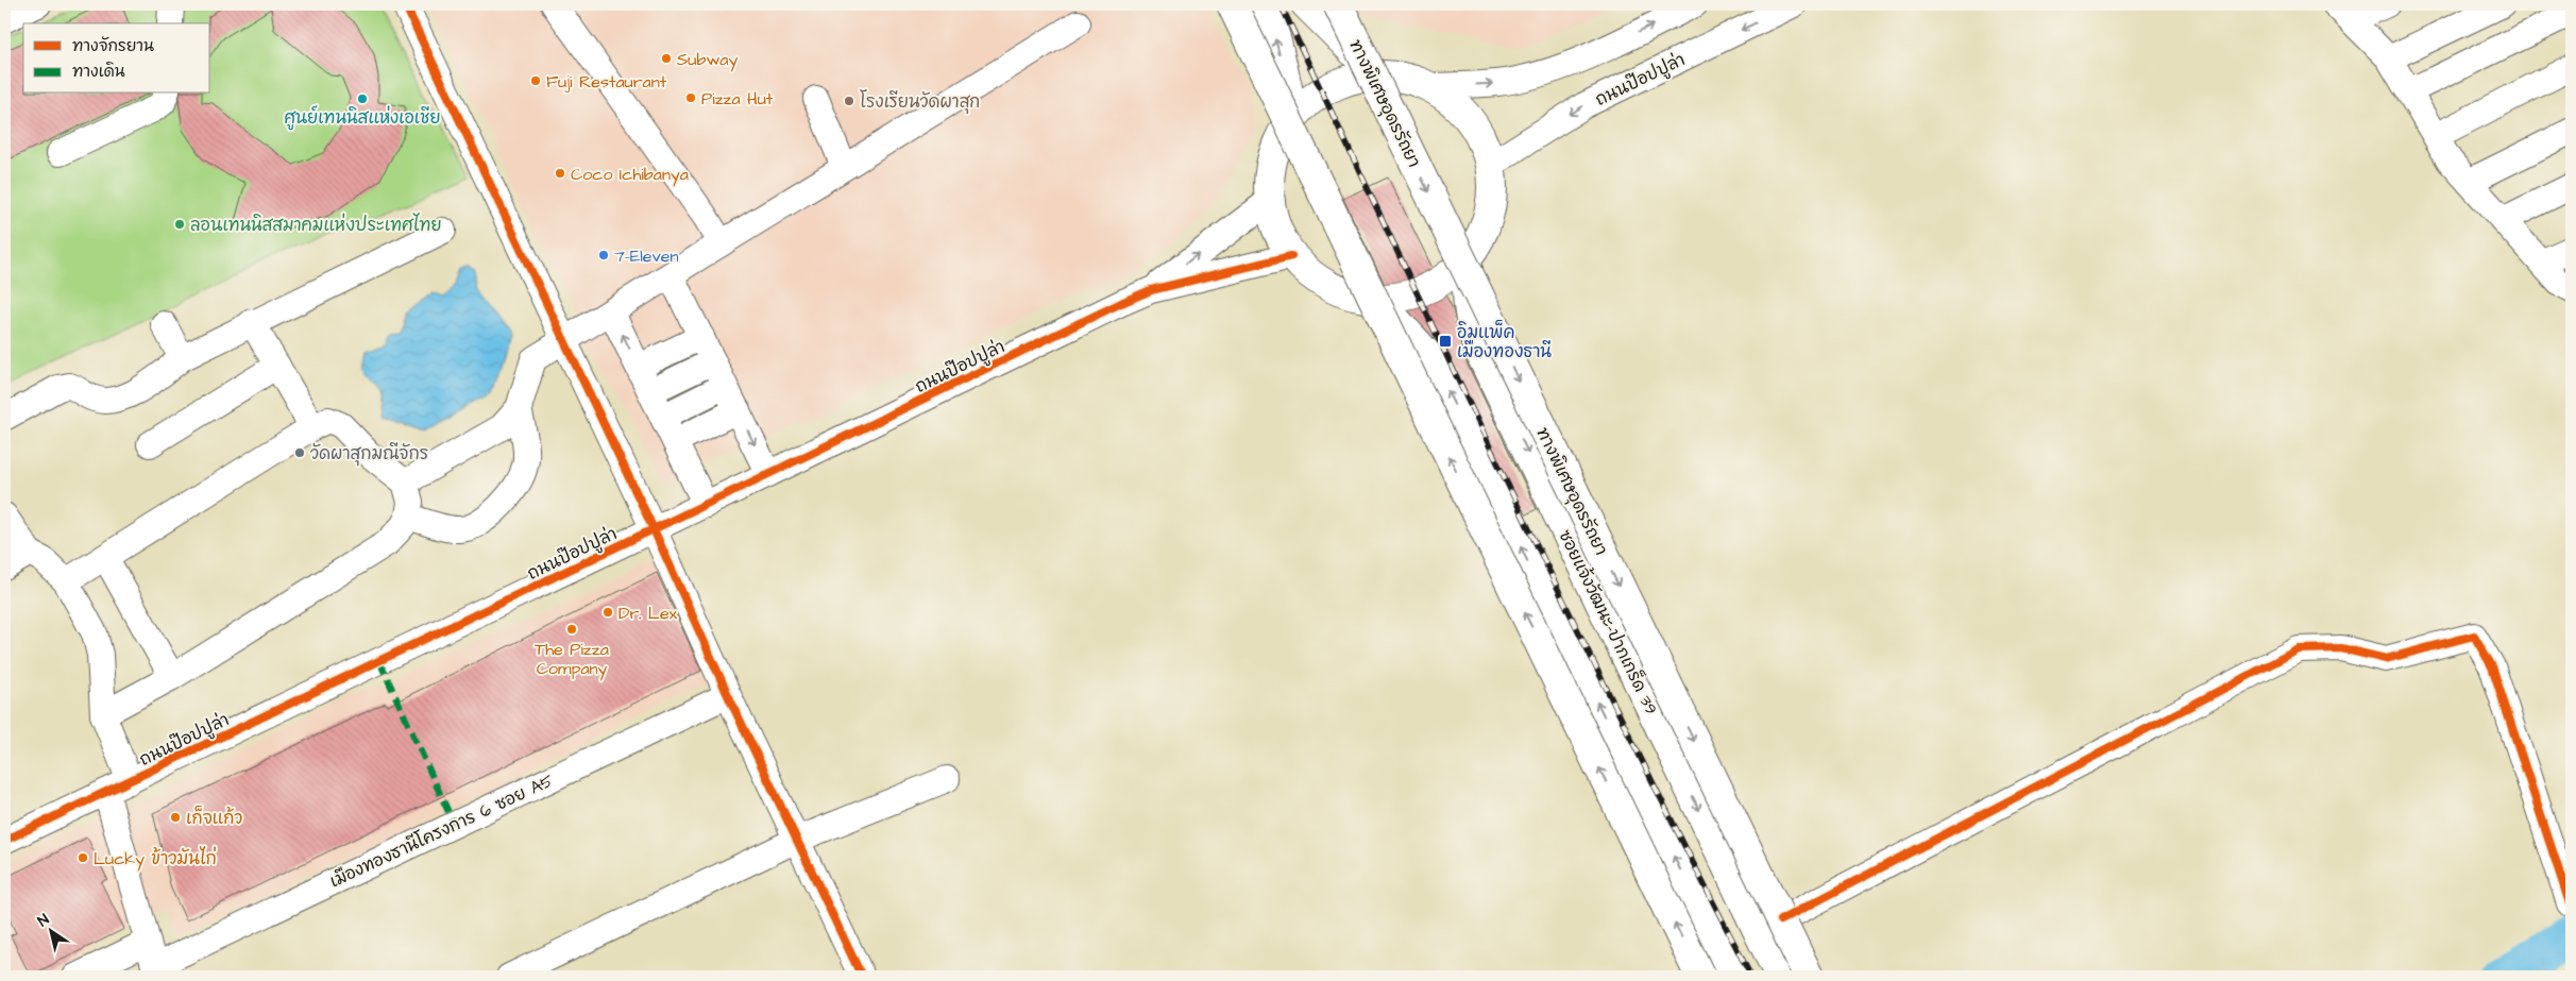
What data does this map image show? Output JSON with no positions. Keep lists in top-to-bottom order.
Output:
{
  "streets": {
    "main road": ["ทางพิเศษอุดรรัถยา", "ซอยแจ้งวัฒนะ-ปากเกร็ด 39"],
    "street": ["ถนนป๊อปปูล่า", "เมืองทองธานีโครงการ 6 ซอย A5"]
  },
  "crossings": [
    ["ถนนป๊อปปูล่า", "ซอยแจ้งวัฒนะ-ปากเกร็ด 39"]
  ],
  "places": {
    "other": [
      "Subway",
      "Fuji Restaurant",
      "Pizza Hut",
      "ศูนย์เทนนิสแห่งเอเชีย",
      "โรงเรียนวัดผาสุก",
      "Coco Ichibanya",
      "ลอนเทนนิสสมาคมแห่งประเทศไทย",
      "7-Eleven",
      "วัดผาสุกมณีจักร",
      "Dr. Lex",
      "The Pizza Company",
      "เก็จแก้ว",
      "Lucky ข้าวมันไก่"
    ],
    "transit": ["อิมแพ็ค เมืองทองธานี"]
  },
  "legend": ["ทางจักรยาน", "ทางเดิน"],
  "north": "top left"
}
